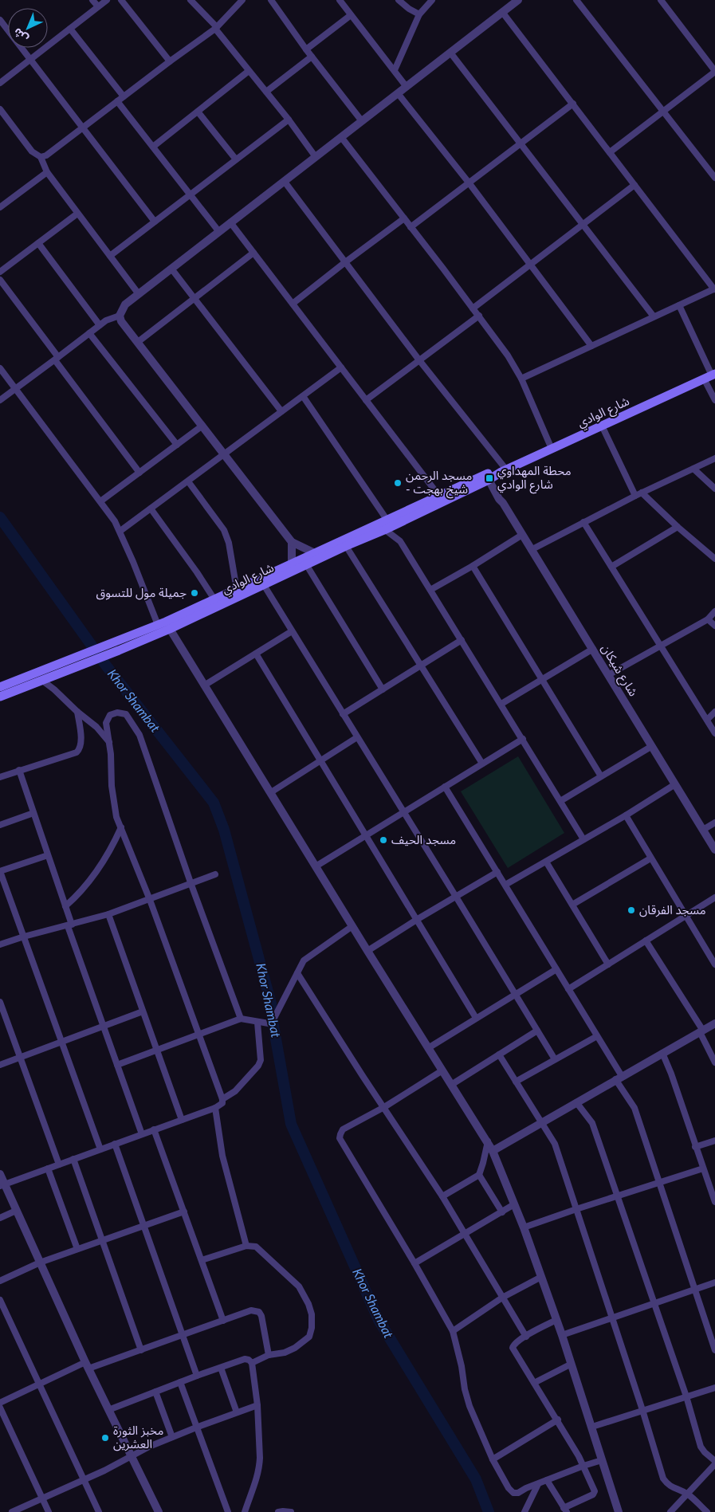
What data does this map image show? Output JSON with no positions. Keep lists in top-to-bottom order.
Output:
{
  "streets": {
    "main road": ["شارع الوادي"],
    "street": ["شارع شيكان"]
  },
  "crossings": [
    ["شارع الوادي", "شارع شيكان"]
  ],
  "water": ["Khor Shambat"],
  "places": {
    "transit": ["محطة المهداوي شارع الوادي"],
    "other": [
      "مسجد الرحمن - شيخ بهجت",
      "جميلة مول للتسوق",
      "مسجد الحيف",
      "مسجد الفرقان",
      "مخبز الثورة العشرين"
    ]
  },
  "north": "bottom left"
}
